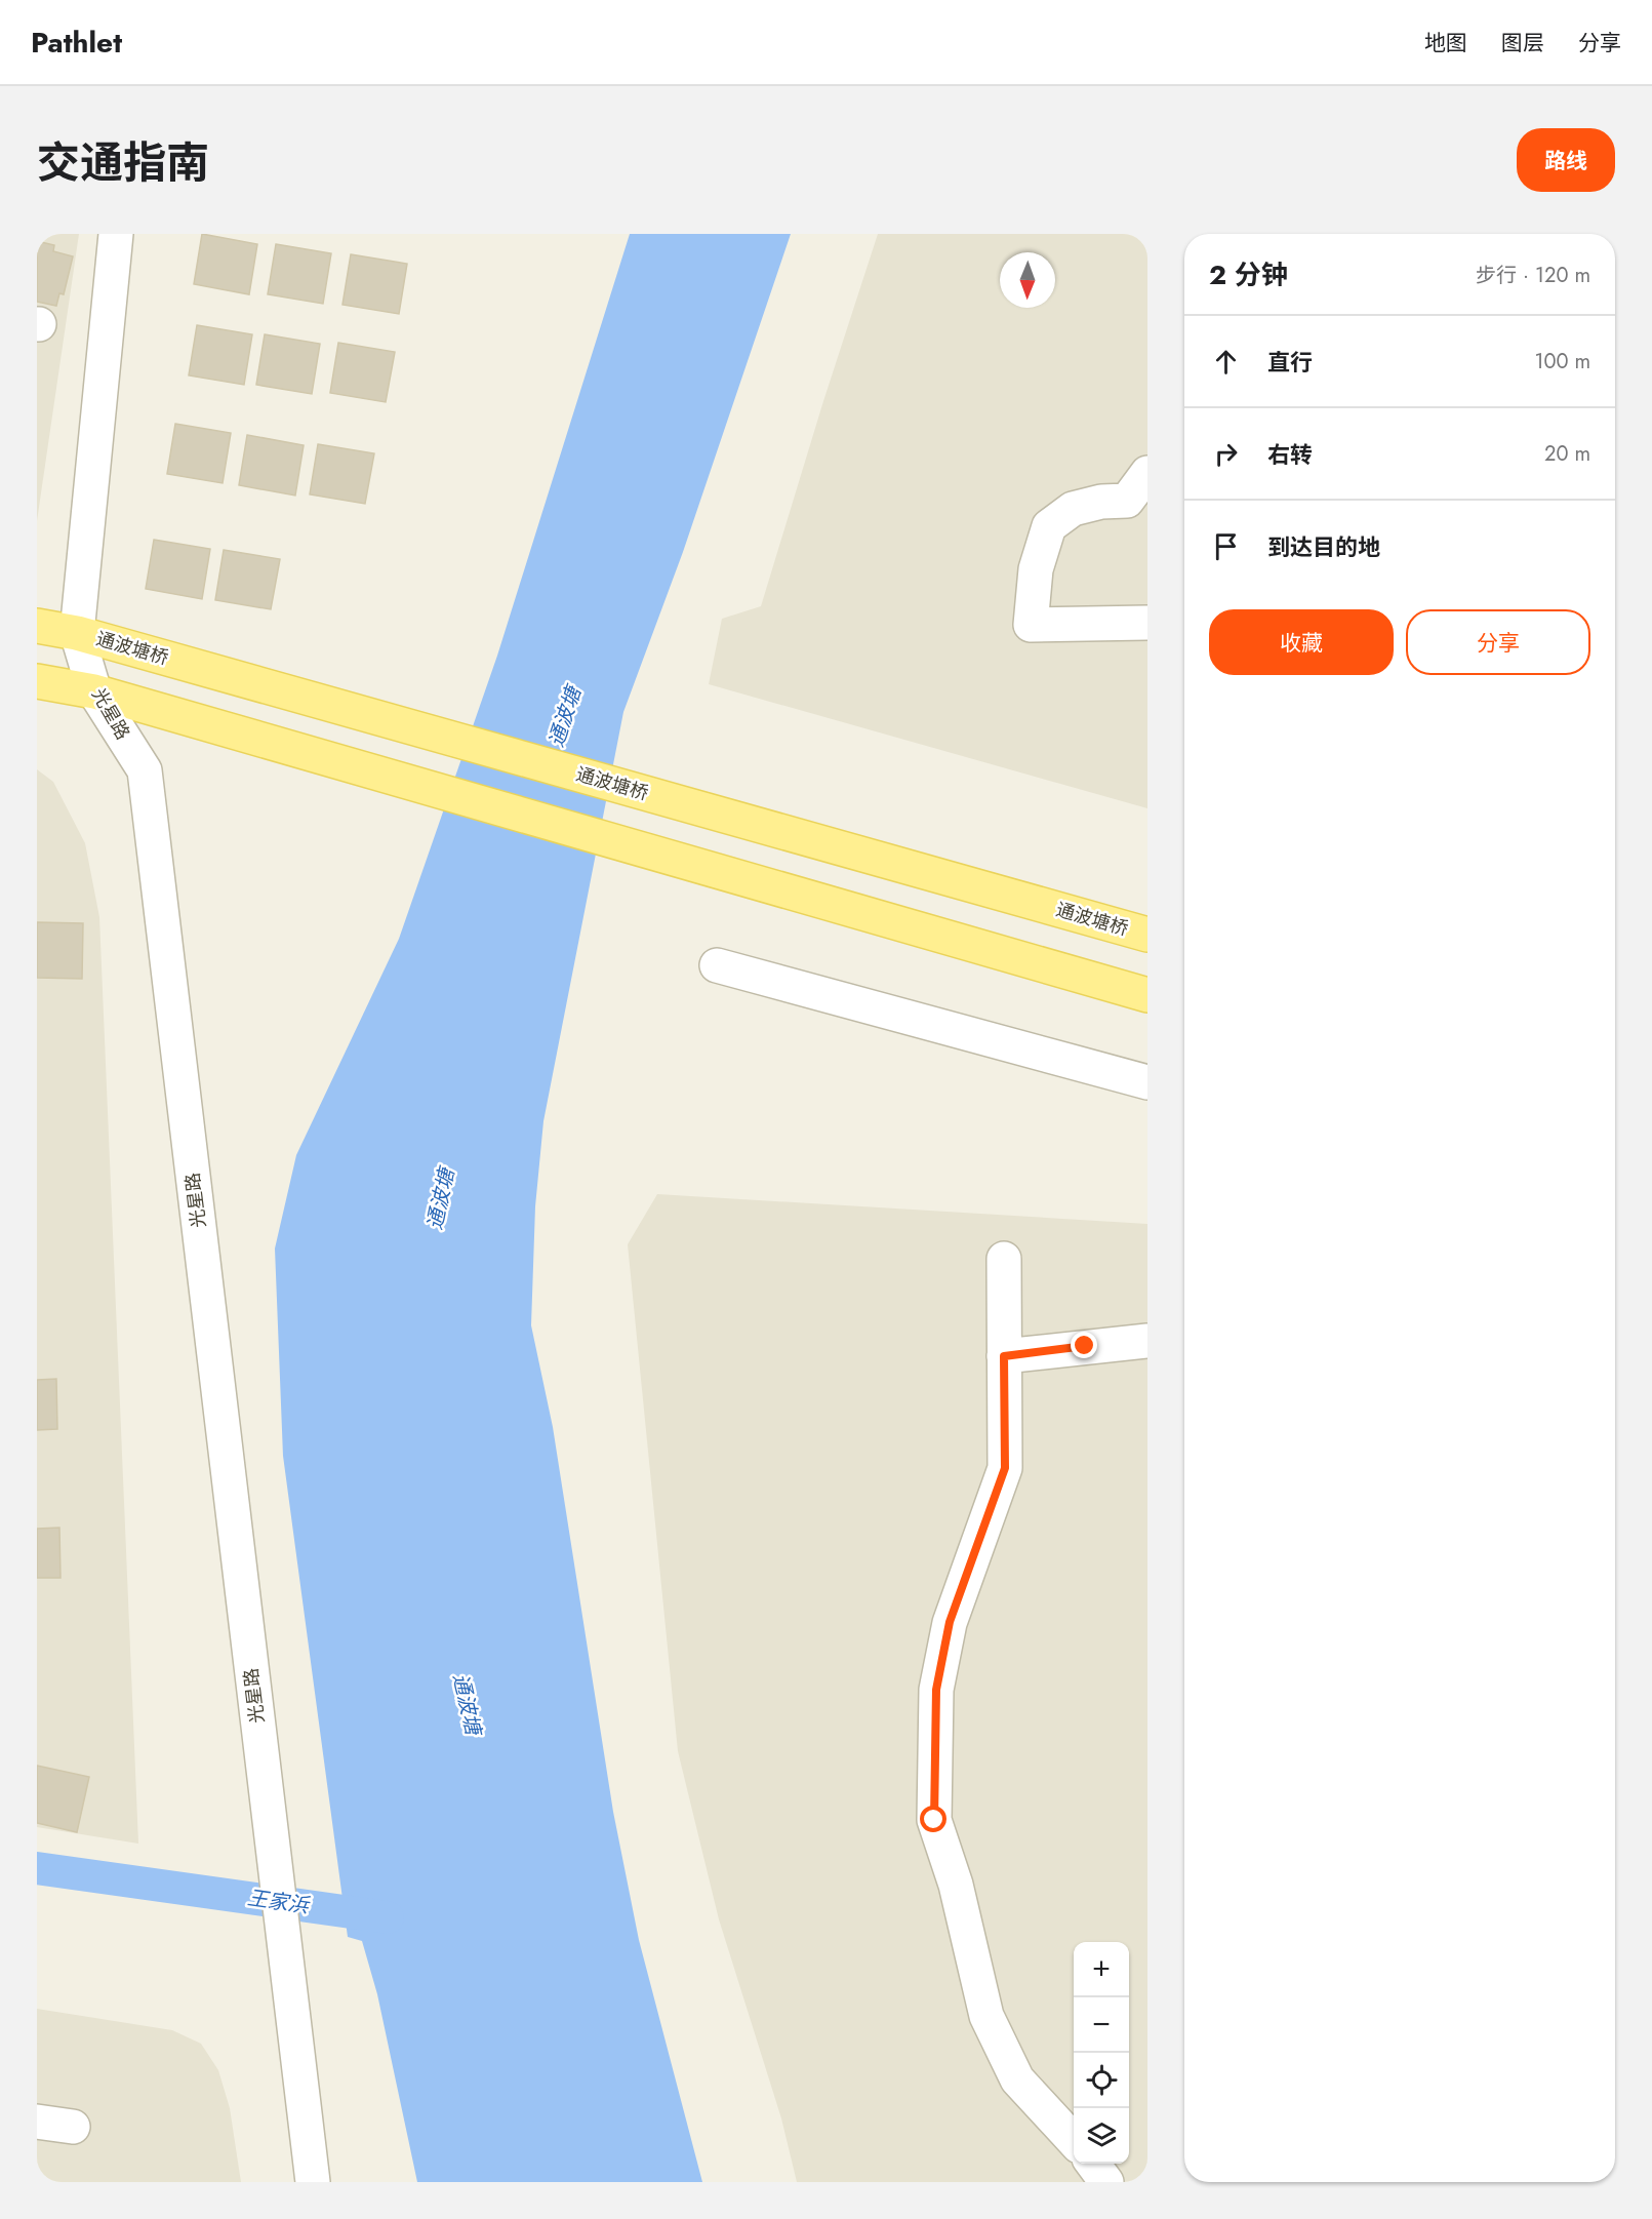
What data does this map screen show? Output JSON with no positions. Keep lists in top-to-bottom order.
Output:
{
  "streets": {
    "main road": ["通波塘桥"],
    "street": ["光星路"]
  },
  "crossings": [
    ["通波塘桥", "光星路"]
  ],
  "water": ["通波塘", "王家浜"],
  "north": "bottom",
  "page": {
    "header": "Pathlet",
    "nav": ["地图", "图层", "分享"],
    "title": "交通指南",
    "buttons": [
      "路线",
      ["收藏", "分享"]
    ],
    "heading": ["2 分钟", "步行 · 120 m"],
    "list": [
      ["直行", "100 m"],
      ["右转", "20 m"],
      "到达目的地"
    ],
    "map_buttons": ["+", "−"]
  }
}
